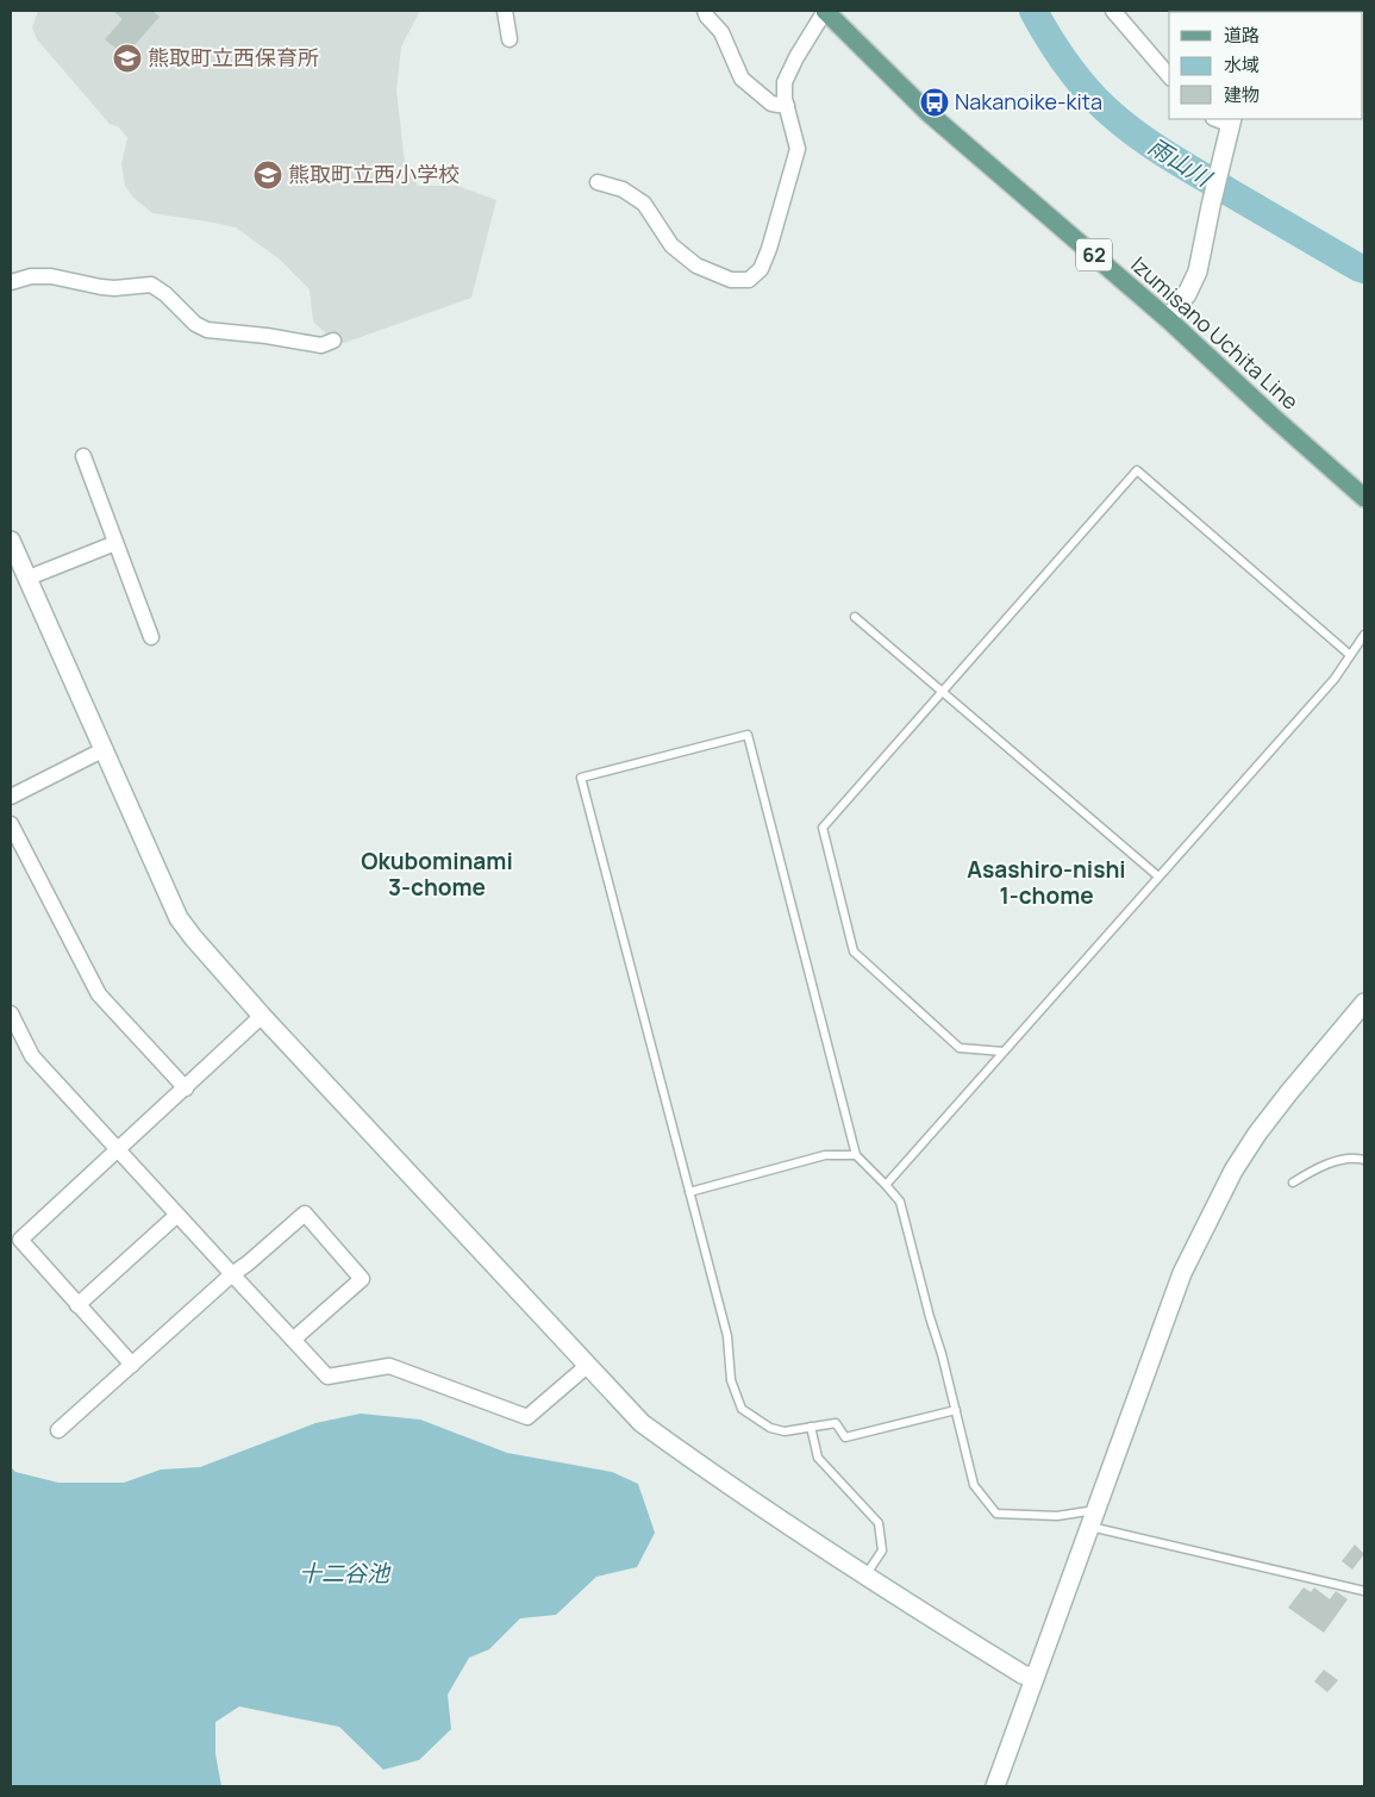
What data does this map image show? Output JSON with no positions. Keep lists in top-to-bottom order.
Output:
{
  "streets": {
    "main road": ["62", "Izumisano Uchita Line"]
  },
  "districts": ["Okubominami 3-chome", "Asashiro-nishi 1-chome"],
  "water": ["雨山川", "十二谷池"],
  "places": {
    "school or university": ["熊取町立西保育所", "熊取町立西小学校"],
    "bus stop": ["Nakanoike-kita"]
  },
  "legend": ["道路", "水域", "建物"]
}
